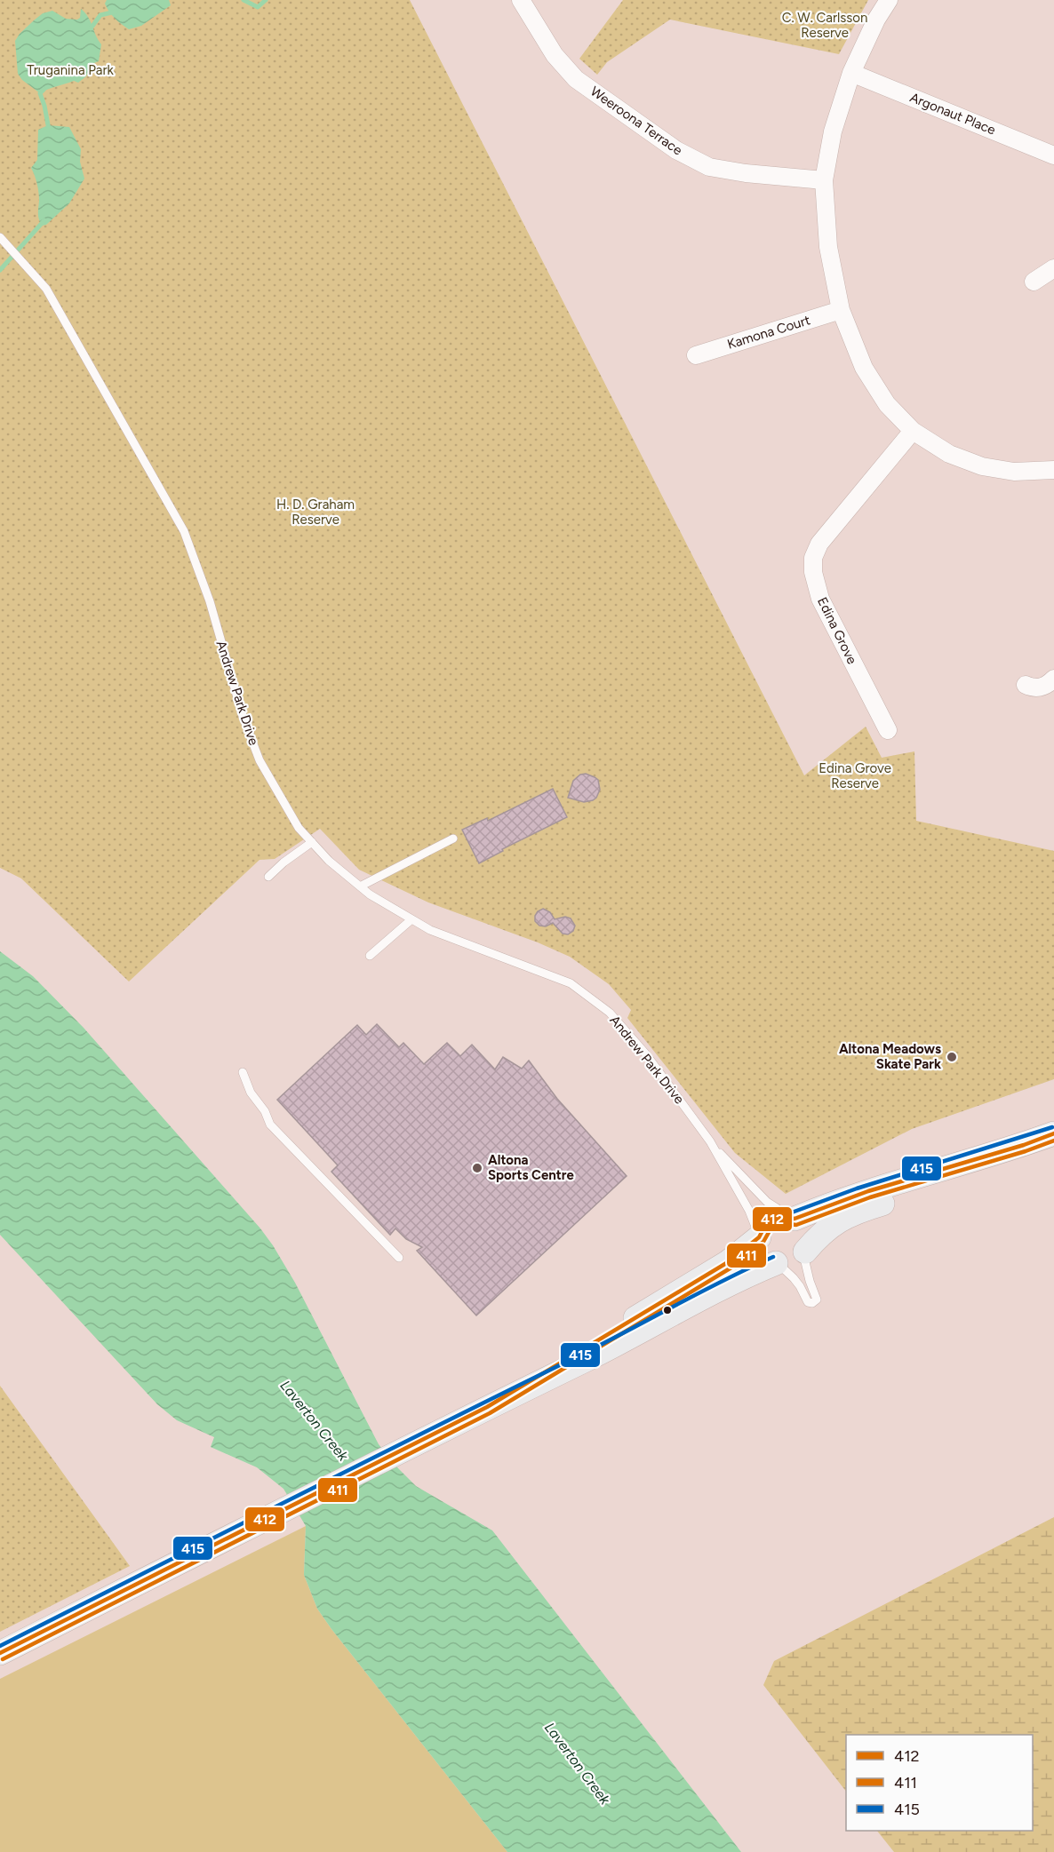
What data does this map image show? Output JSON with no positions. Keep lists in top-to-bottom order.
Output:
{
  "streets": {
    "street": [
      "Argonaut Place",
      "Weeroona Terrace",
      "Kamona Court",
      "Edina Grove"
    ],
    "lane": ["Andrew Park Drive"]
  },
  "water": ["Laverton Creek"],
  "parks": [
    "C. W. Carlsson Reserve",
    "Truganina Park",
    "H. D. Graham Reserve",
    "Edina Grove Reserve"
  ],
  "places": ["Altona Meadows Skate Park", "Altona Sports Centre"],
  "lines": ["transit line 415", "transit line 412", "transit line 411"],
  "legend": ["412", "411", "415"]
}
